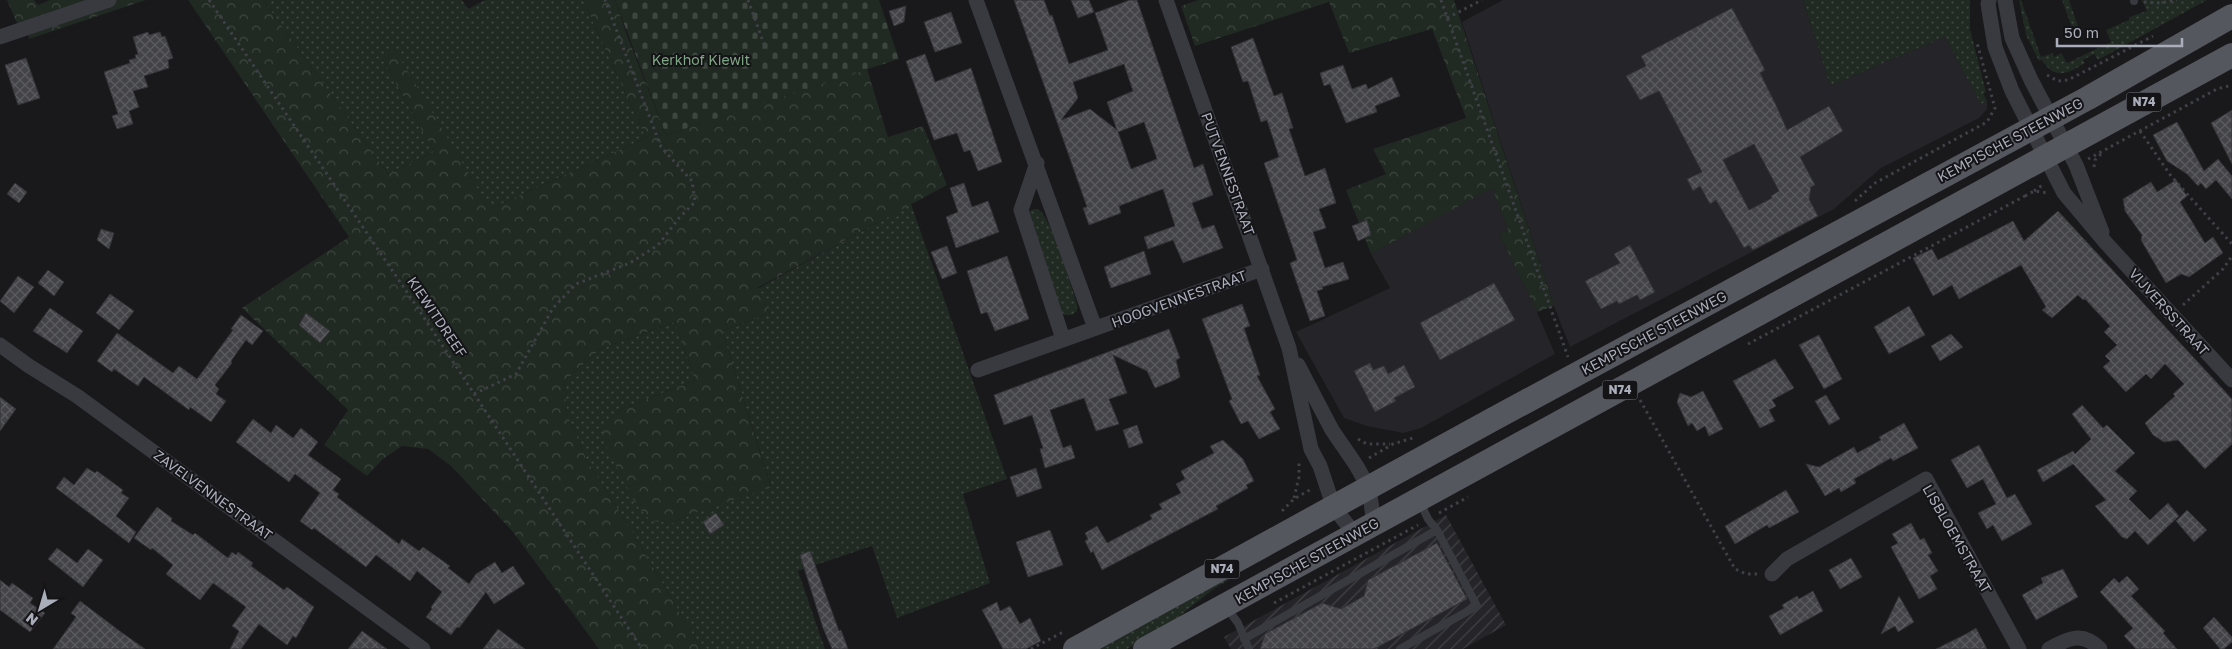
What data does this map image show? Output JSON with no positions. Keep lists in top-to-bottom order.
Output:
{
  "streets": {
    "main road": ["N74", "KEMPISCHE STEENWEG"],
    "street": [
      "PUTVENNESTRAAT",
      "HOOGVENNESTRAAT",
      "VIJVERSSTRAAT",
      "ZAVELVENNESTRAAT",
      "LISBLOEMSTRAAT"
    ],
    "path": ["KIEWITDREEF"]
  },
  "crossings": [
    ["KEMPISCHE STEENWEG", "PUTVENNESTRAAT"],
    ["KEMPISCHE STEENWEG", "VIJVERSSTRAAT"],
    ["PUTVENNESTRAAT", "HOOGVENNESTRAAT"]
  ],
  "parks": ["Kerkhof Kiewit"],
  "scale_bar": "50 m",
  "north": "bottom left"
}
